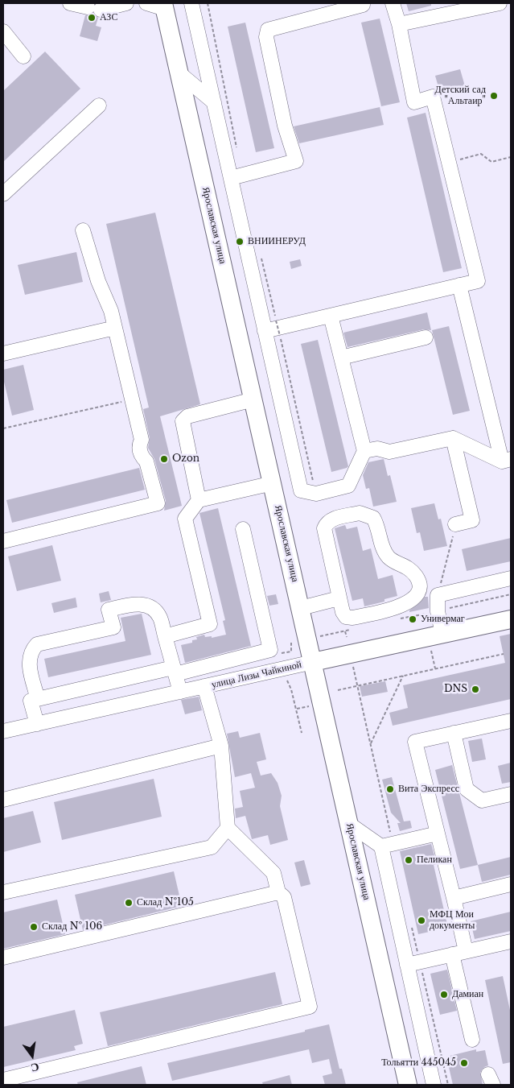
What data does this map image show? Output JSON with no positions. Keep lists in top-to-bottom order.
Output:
{
  "streets": {
    "main road": ["Ярославская улица", "улица Лизы Чайкиной"]
  },
  "crossings": [
    ["Ярославская улица", "улица Лизы Чайкиной"]
  ],
  "places": [
    "АЗС",
    "Детский сад \"Альтаир\"",
    "ВНИИНЕРУД",
    "Ozon",
    "Универмаг",
    "DNS",
    "Вита Экспресс",
    "Пеликан",
    "Склад №105",
    "МФЦ Мои документы",
    "Склад № 106",
    "Дамиан",
    "Тольятти 445045"
  ],
  "north": "bottom"
}
